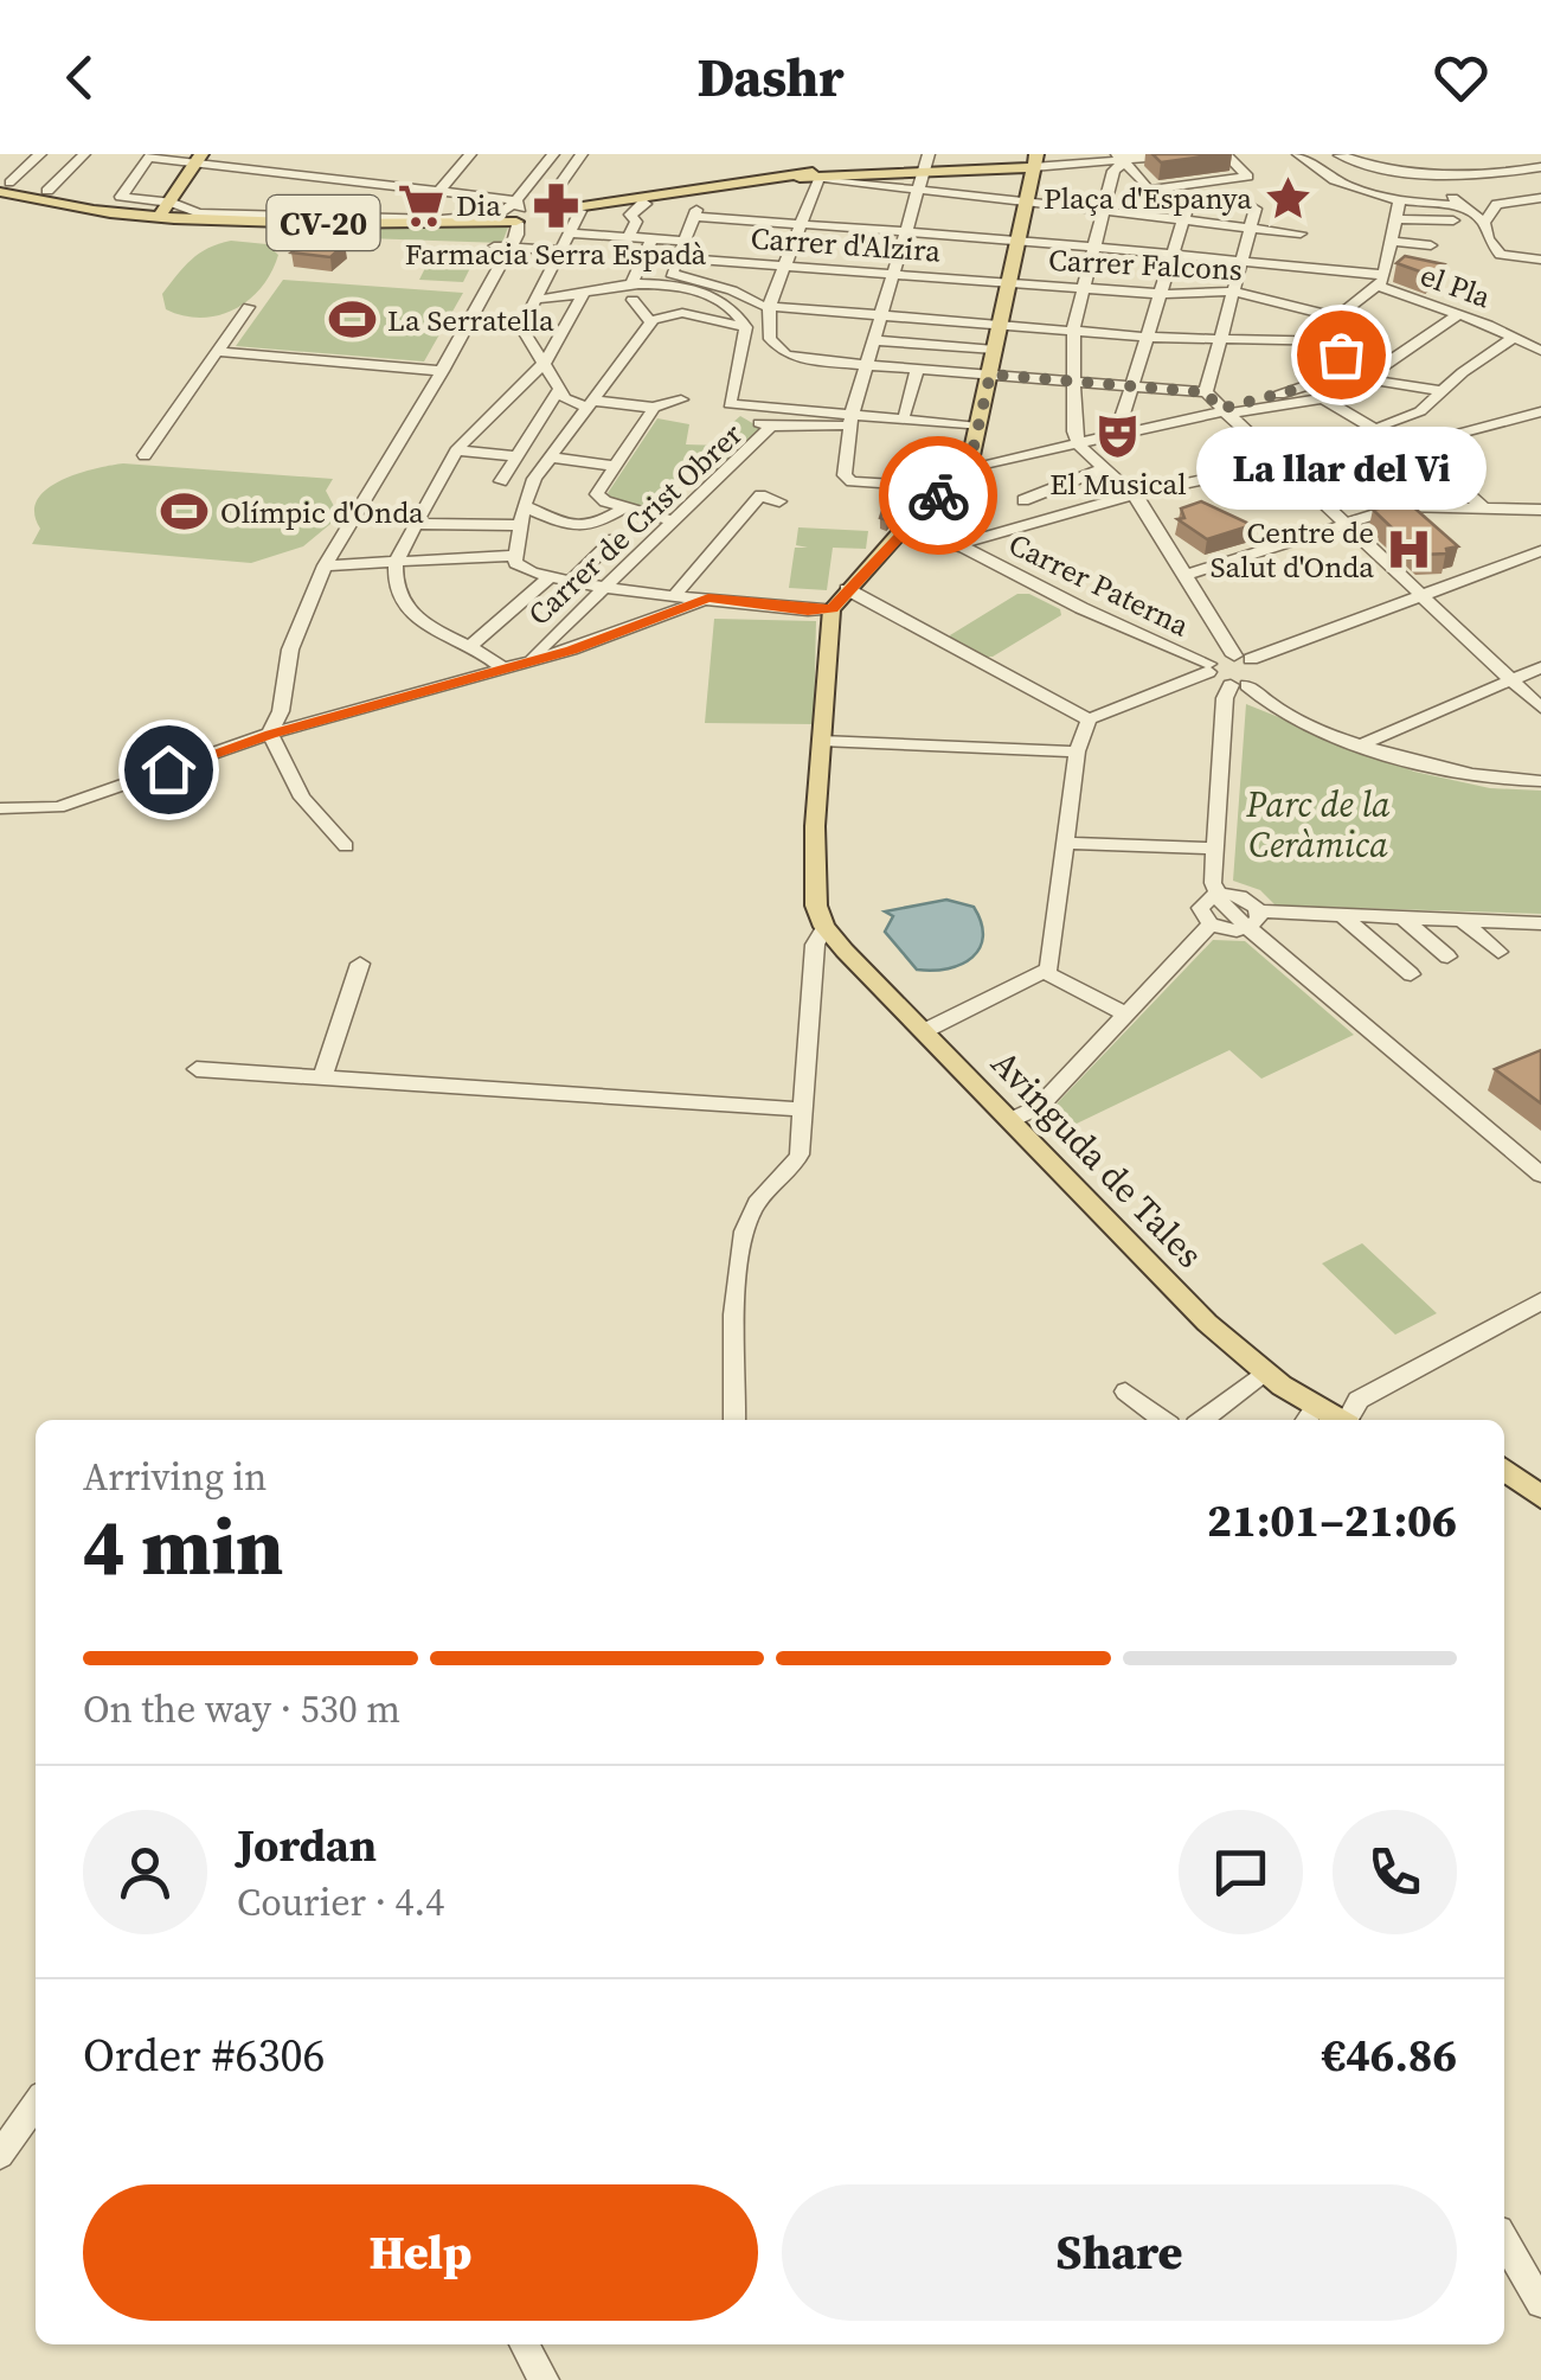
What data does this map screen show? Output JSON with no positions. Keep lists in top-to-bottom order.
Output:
{
  "streets": {
    "main road": ["CV-20", "Avinguda de Tales"],
    "street": [
      "Carrer d'Alzira",
      "Carrer Falcons",
      "el Pla",
      "Carrer de Crist Obrer",
      "Carrer Paterna"
    ]
  },
  "crossings": [
    ["Carrer d'Alzira", "Carrer Falcons"]
  ],
  "parks": ["Parc de la Ceràmica"],
  "places": {
    "place": ["Plaça d'Espanya"],
    "supermarket": ["Dia"],
    "pharmacy": ["Farmacia Serra Espadà"],
    "sports": ["La Serratella", "Olímpic d'Onda"],
    "other": ["La llar del Vi"],
    "theatre": ["El Musical"],
    "hospital": ["Centre de Salut d'Onda"]
  },
  "page": {
    "header": "Dashr",
    "bubble": "La llar del Vi",
    "heading": ["4 min", "Arriving in", "21:01–21:06"],
    "panel": [
      "Jordan",
      "Courier · 4.4",
      "Order #6306",
      "€46.86"
    ],
    "bar": "On the way · 530 m",
    "buttons": ["Help", "Share"]
  }
}
